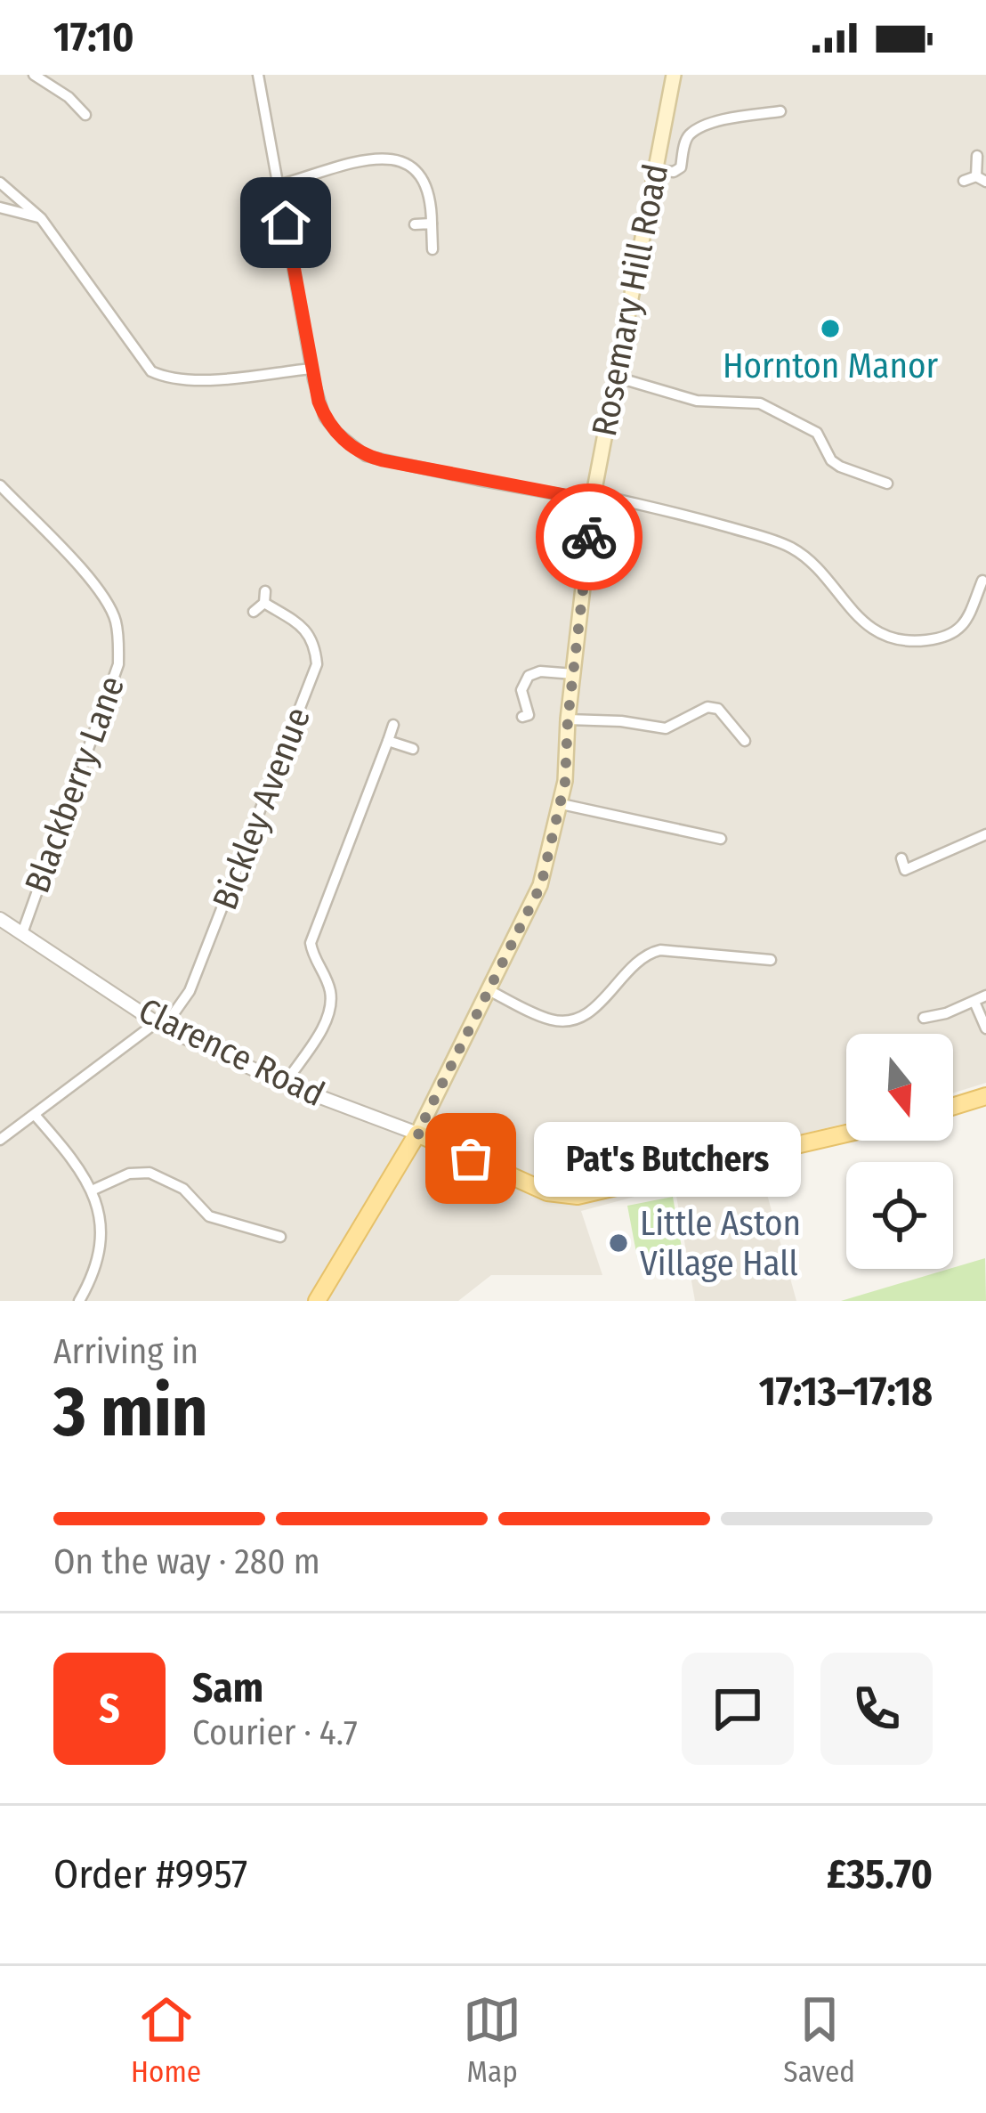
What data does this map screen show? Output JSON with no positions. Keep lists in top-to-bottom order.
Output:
{
  "streets": {
    "main road": ["Rosemary Hill Road"],
    "street": ["Blackberry Lane", "Bickley Avenue", "Clarence Road"]
  },
  "crossings": [
    ["Rosemary Hill Road", "Clarence Road"],
    ["Blackberry Lane", "Clarence Road"],
    ["Bickley Avenue", "Clarence Road"]
  ],
  "places": ["Hornton Manor", "Pat's Butchers", "Little Aston Village Hall"],
  "north": "bottom",
  "page": {
    "status": "17:10",
    "bubble": "Pat's Butchers",
    "heading": ["3 min", "Arriving in", "17:13–17:18"],
    "panel": [
      "Sam",
      "Courier · 4.7",
      "Order #9957",
      "£35.70"
    ],
    "bar": "On the way · 280 m",
    "round": "S",
    "tabs": ["Home", "Map", "Saved"]
  }
}
